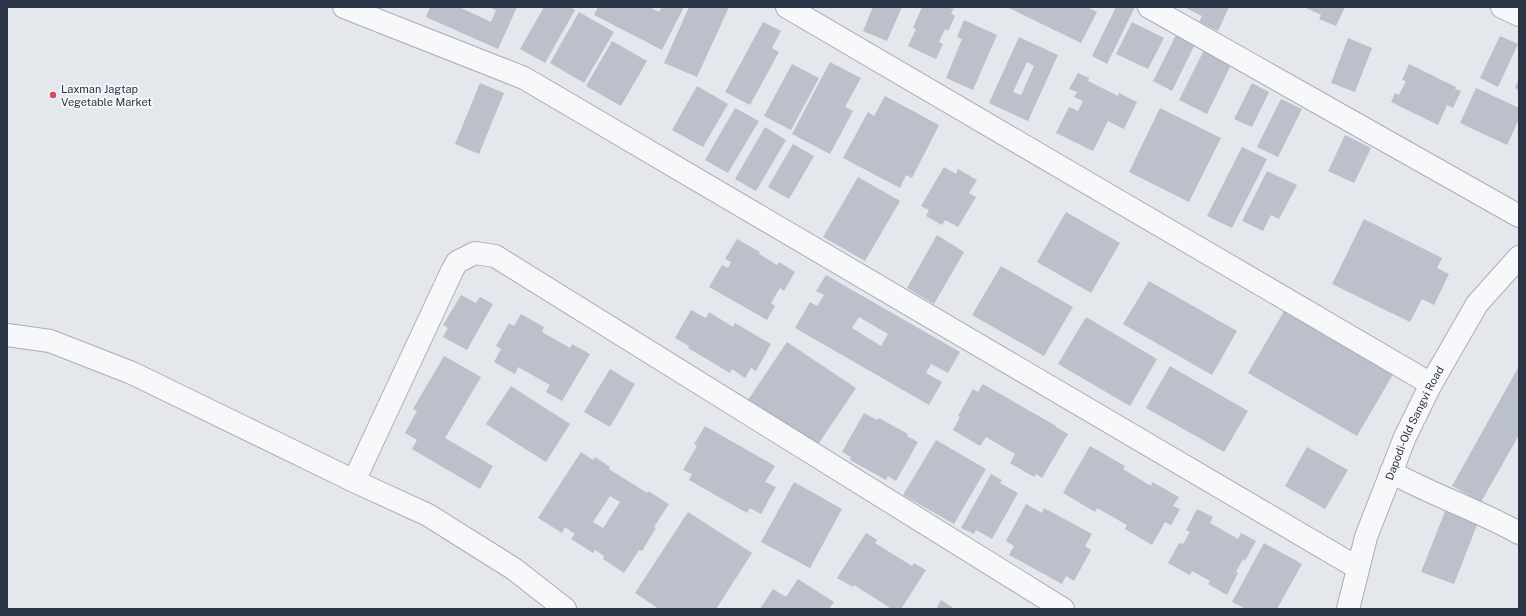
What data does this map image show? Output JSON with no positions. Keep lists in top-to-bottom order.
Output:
{
  "streets": {
    "street": ["Dapodi-Old Sangvi Road"]
  },
  "places": ["Laxman Jagtap Vegetable Market"]
}
